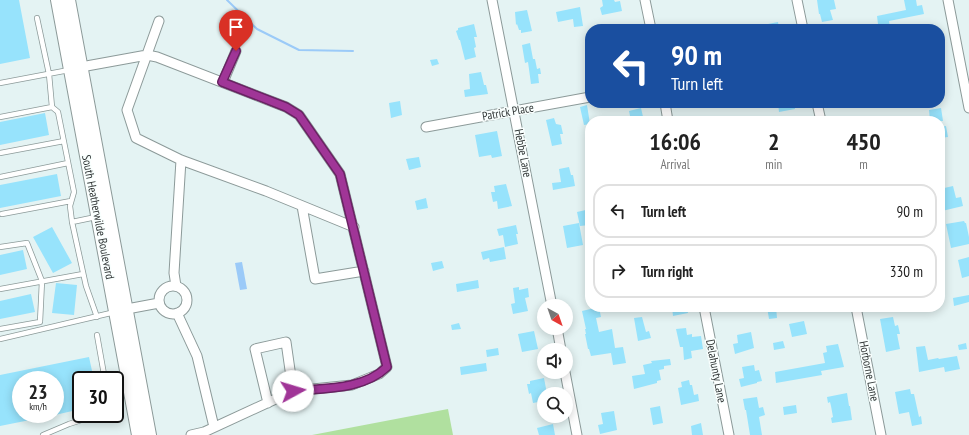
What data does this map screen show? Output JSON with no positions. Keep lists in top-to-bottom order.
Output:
{
  "streets": {
    "main road": ["South Heatherwilde Boulevard"],
    "street": [
      "Patrick Place",
      "Hebbe Lane",
      "Delahunty Lane",
      "Horborne Lane"
    ]
  },
  "crossings": [
    ["Patrick Place", "Hebbe Lane"]
  ],
  "north": "bottom right",
  "page": {
    "turn": ["90 m", "Turn left"],
    "eta": [
      "16:06",
      "Arrival",
      "2",
      "min",
      "450",
      "m"
    ],
    "list": [
      {
        "name": "Turn left",
        "value": "90 m"
      },
      {
        "name": "Turn right",
        "value": "330 m"
      }
    ],
    "speed": "23 km/h",
    "limit": "30"
  }
}
